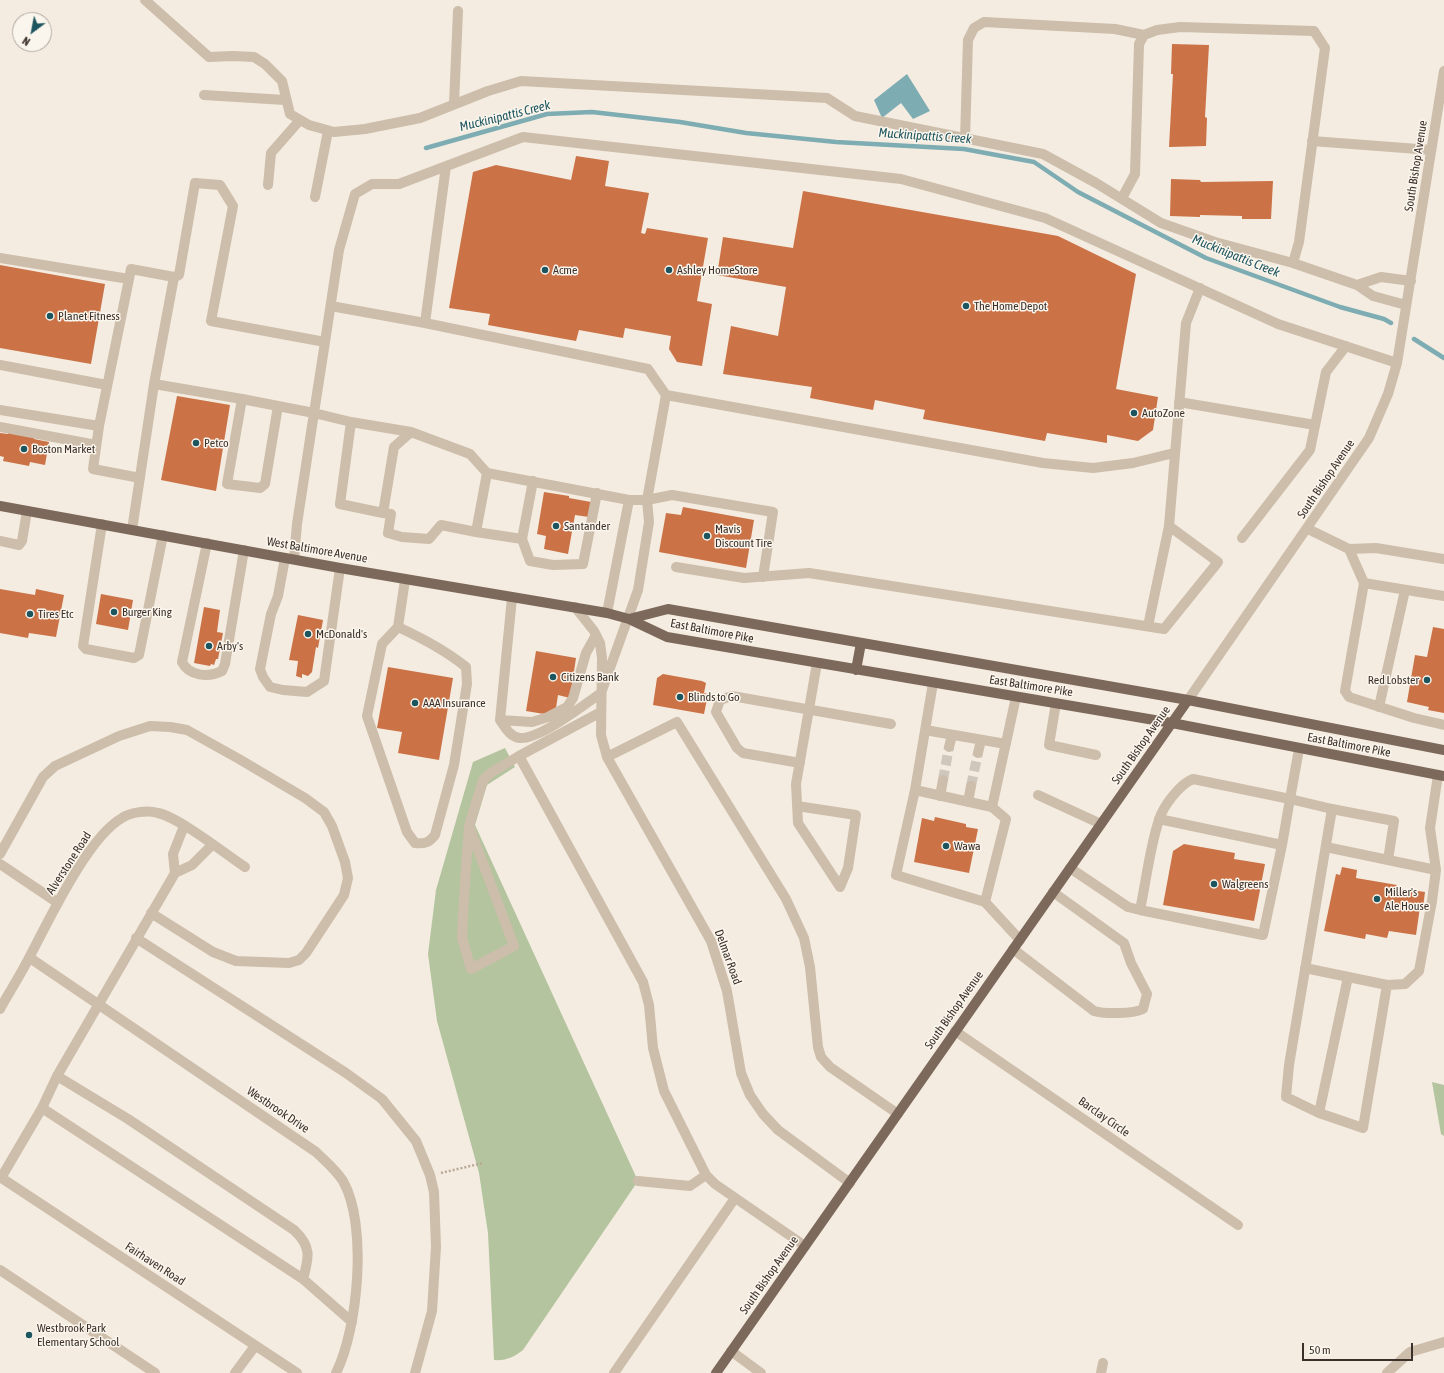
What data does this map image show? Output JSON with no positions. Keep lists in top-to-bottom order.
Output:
{
  "streets": {
    "main road": ["South Bishop Avenue", "West Baltimore Avenue", "East Baltimore Pike"],
    "street": [
      "Alverstone Road",
      "Delmar Road",
      "Westbrook Drive",
      "Barclay Circle",
      "Fairhaven Road"
    ]
  },
  "crossings": [
    ["South Bishop Avenue", "East Baltimore Pike"],
    ["South Bishop Avenue", "Delmar Road"],
    ["South Bishop Avenue", "Barclay Circle"],
    ["West Baltimore Avenue", "East Baltimore Pike"],
    ["West Baltimore Avenue", "Delmar Road"],
    ["East Baltimore Pike", "Delmar Road"],
    ["Alverstone Road", "Westbrook Drive"]
  ],
  "water": ["Muckinipattis Creek"],
  "places": [
    "Acme",
    "Ashley HomeStore",
    "The Home Depot",
    "Planet Fitness",
    "AutoZone",
    "Petco",
    "Boston Market",
    "Santander",
    "Mavis Discount Tire",
    "Burger King",
    "Tires Etc",
    "McDonald's",
    "Arby's",
    "Citizens Bank",
    "Red Lobster",
    "Blinds to Go",
    "AAA Insurance",
    "Wawa",
    "Walgreens",
    "Miller's Ale House",
    "Westbrook Park Elementary School"
  ],
  "scale_bar": "50 m",
  "north": "bottom left"
}
